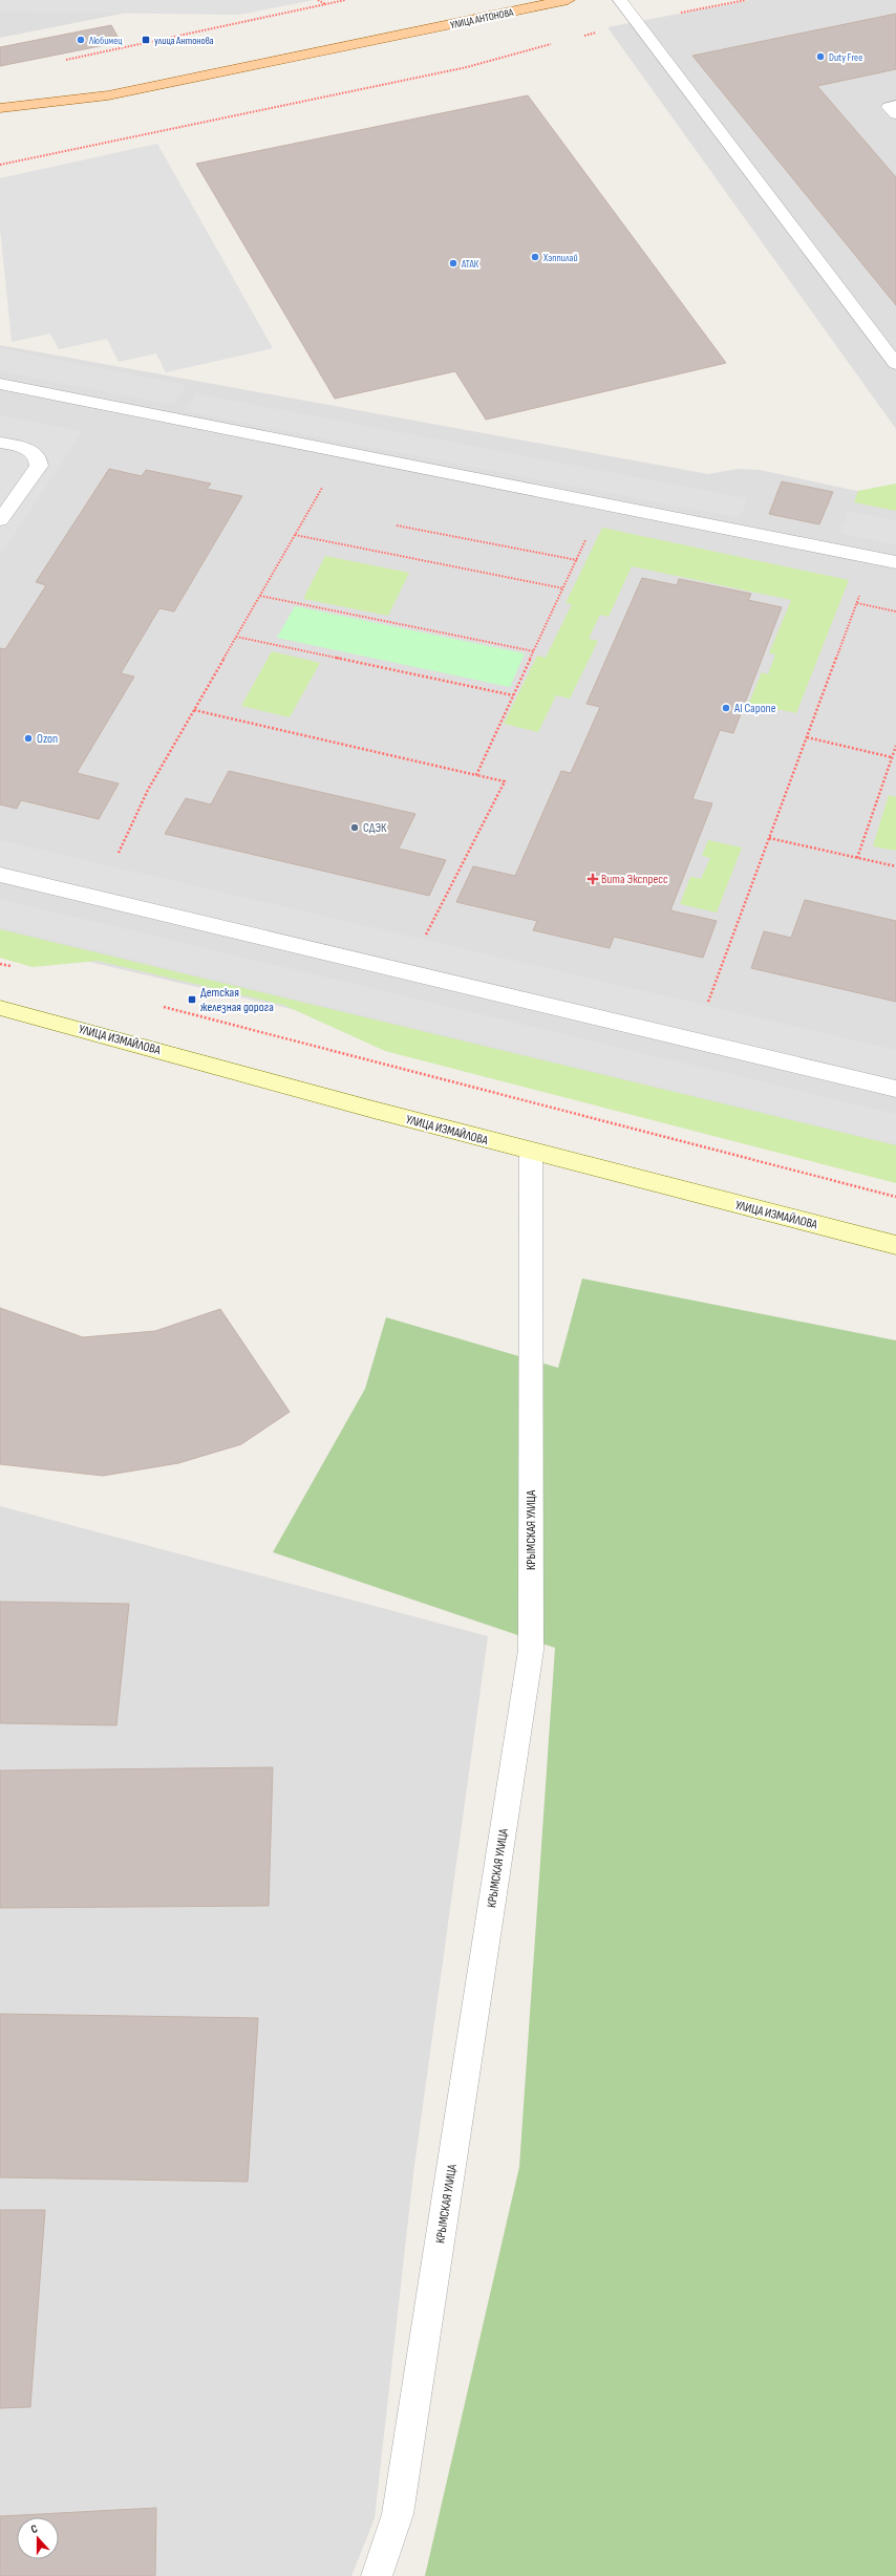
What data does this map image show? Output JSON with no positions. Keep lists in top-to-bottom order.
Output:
{
  "streets": {
    "main road": ["УЛИЦА АНТОНОВА", "УЛИЦА ИЗМАЙЛОВА"],
    "street": ["КРЫМСКАЯ УЛИЦА"]
  },
  "crossings": [
    ["УЛИЦА ИЗМАЙЛОВА", "КРЫМСКАЯ УЛИЦА"]
  ],
  "places": {
    "other": [
      "Любимец",
      "Duty Free",
      "Хэппилай",
      "АТАК",
      "Al Capone",
      "Ozon",
      "СДЭК"
    ],
    "transit": ["улица Антонова", "Детская железная дорога"],
    "health": ["Вита Экспресс"]
  },
  "north": "top"
}
